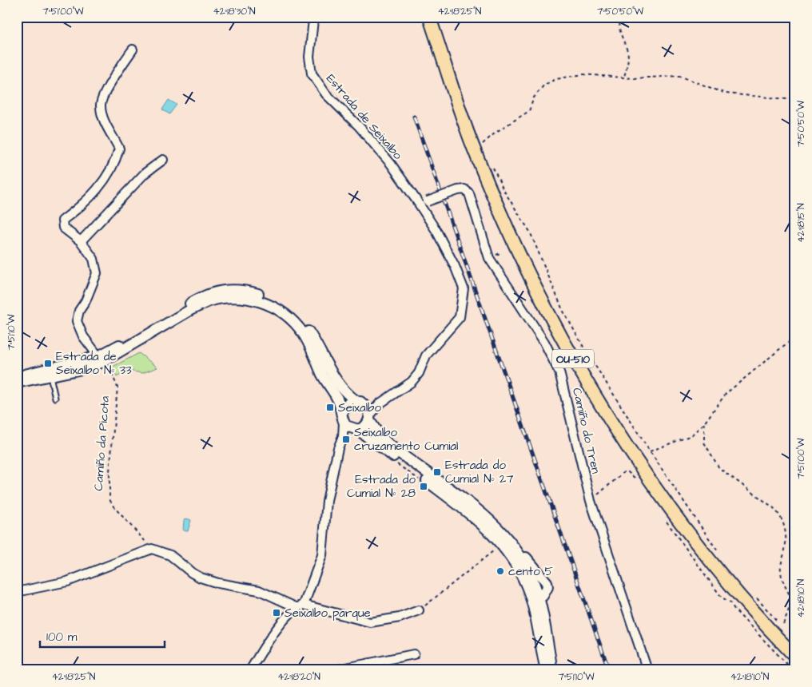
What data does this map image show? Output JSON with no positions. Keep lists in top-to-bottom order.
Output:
{
  "streets": {
    "main road": ["OU-510"],
    "street": ["Estrada de Seixalbo", "Camiño do Tren"],
    "path": ["Camiño da Picota"]
  },
  "crossings": [
    ["Estrada de Seixalbo", "Camiño do Tren"]
  ],
  "places": {
    "transit": [
      "Estrada de Seixalbo Nº 33",
      "Seixalbo",
      "Seixalbo cruzamento Cumial",
      "Estrada do Cumial Nº 27",
      "Estrada do Cumial Nº 28",
      "Seixalbo parque"
    ],
    "other": ["cento 5"]
  },
  "scale_bar": "100 m",
  "coordinates": [
    "7°51'00\"W",
    "42°18'30\"N",
    "42°18'25\"N",
    "7°50'50\"W",
    "42°18'15\"N",
    "7°51'10\"W",
    "42°18'10\"N",
    "42°18'20\"N"
  ]
}
